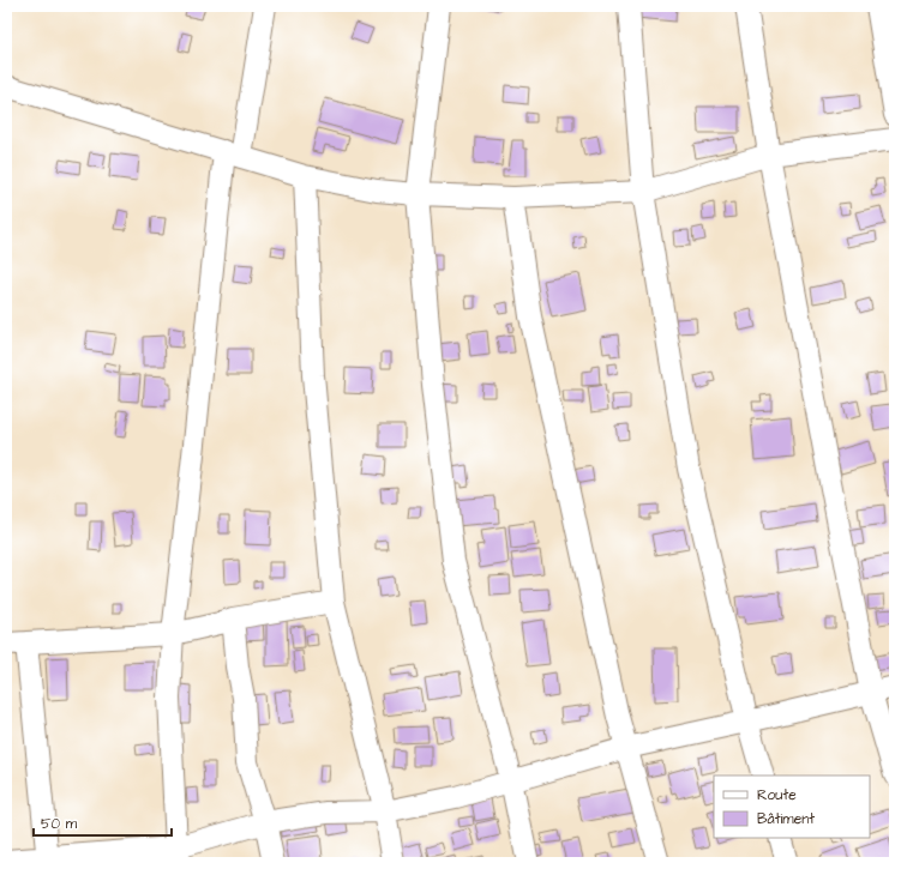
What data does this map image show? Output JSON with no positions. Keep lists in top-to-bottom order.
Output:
{
  "legend": ["Route", "Bâtiment"],
  "scale_bar": "50 m"
}
